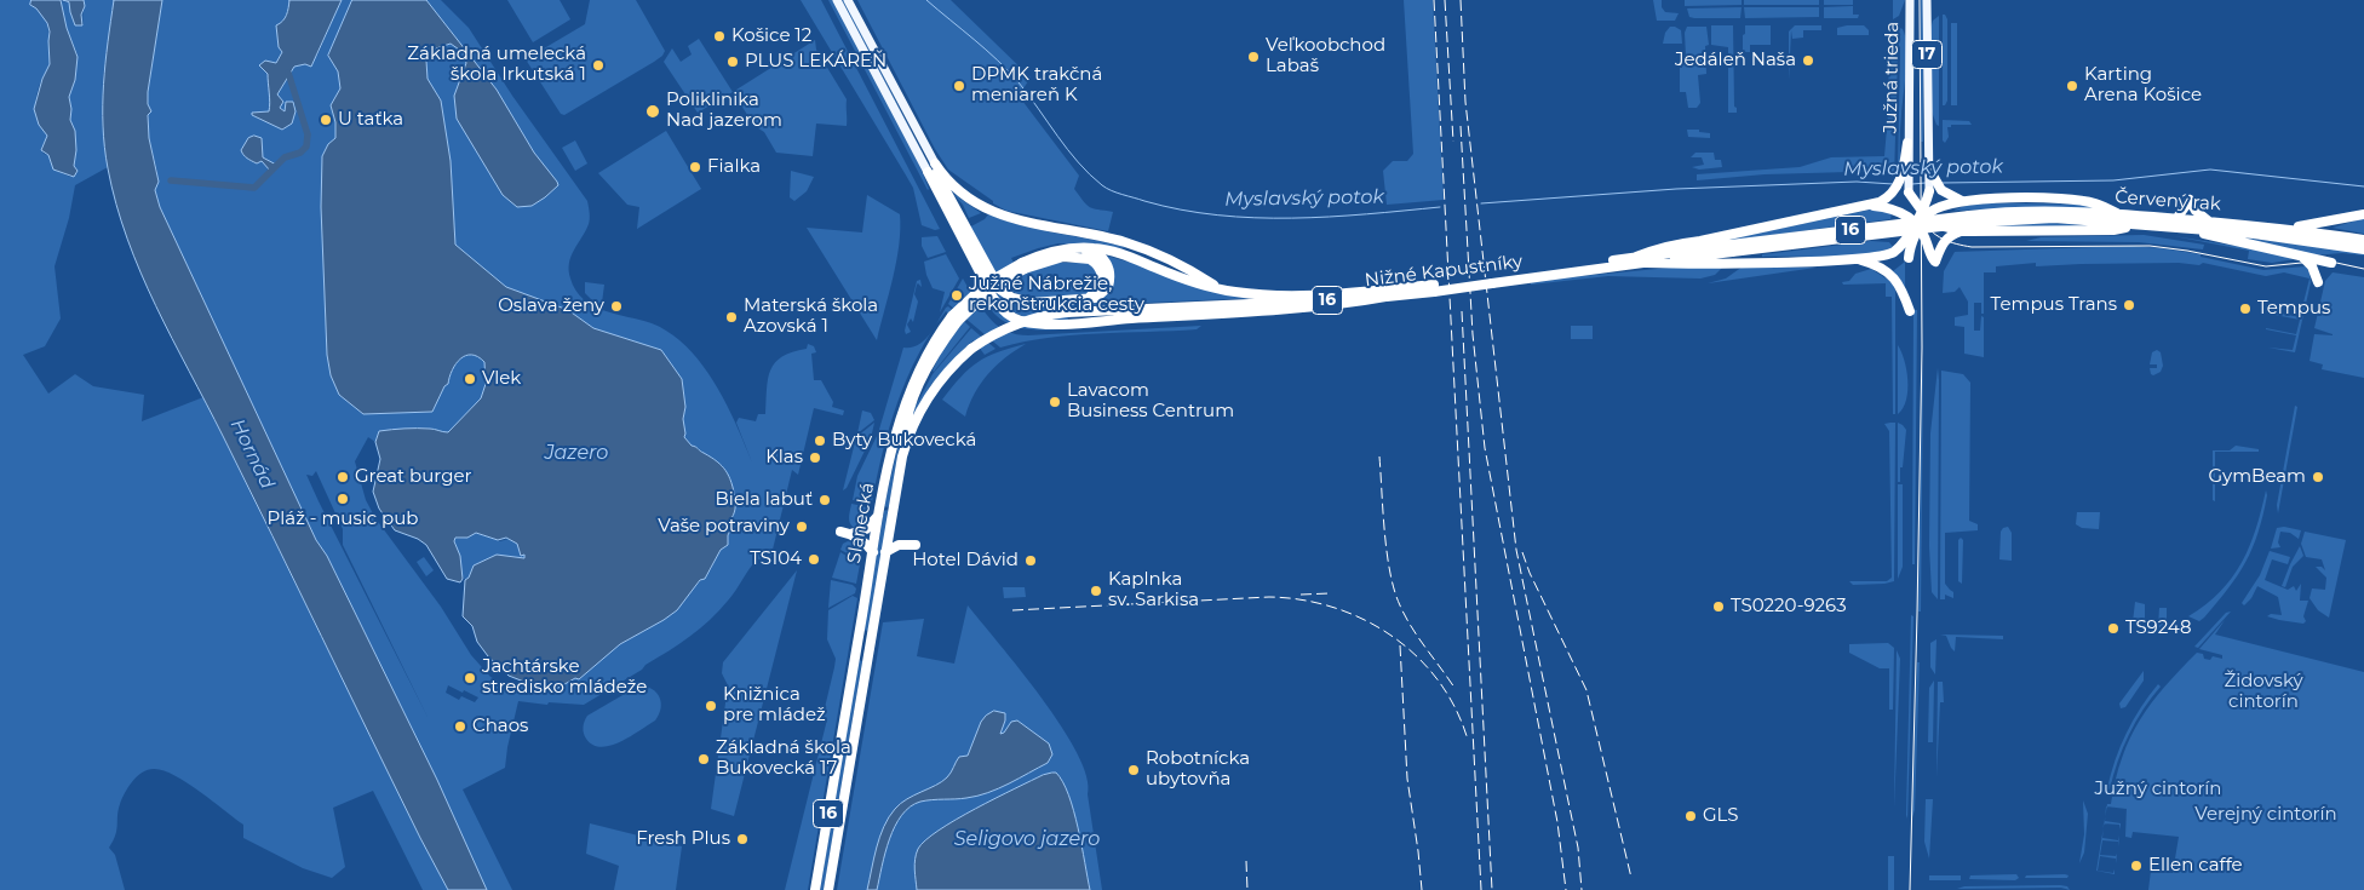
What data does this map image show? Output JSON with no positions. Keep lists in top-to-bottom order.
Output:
{
  "streets": {
    "highway": [
      "Červený rak",
      "16",
      "Nižné Kapustníky",
      "Slanecká"
    ],
    "main road": ["17", "Južná trieda"]
  },
  "crossings": [
    ["Červený rak", "Nižné Kapustníky"],
    ["16", "Nižné Kapustníky"],
    ["Nižné Kapustníky", "Slanecká"]
  ],
  "water": [
    "Myslavský potok",
    "Jazero",
    "Hornád",
    "Seligovo jazero"
  ],
  "parks": ["Židovský cintorín", "Južný cintorín", "Verejný cintorín"],
  "places": [
    "Košice 12",
    "Veľkoobchod Labaš",
    "Jedáleň Naša",
    "PLUS LEKÁREŇ",
    "Základná umelecká škola Irkutská 1",
    "DPMK trakčná meniareň K",
    "Karting Arena Košice",
    "Poliklinika Nad jazerom",
    "U taťka",
    "Fialka",
    "Južné Nábrežie, rekonštrukcia cesty",
    "Tempus Trans",
    "Oslava ženy",
    "Tempus",
    "Materská škola Azovská 1",
    "Vlek",
    "Lavacom Business Centrum",
    "Byty Bukovecká",
    "Klas",
    "Great burger",
    "GymBeam",
    "Pláž - music pub",
    "Biela labuť",
    "Vaše potraviny",
    "TS104",
    "Hotel Dávid",
    "Kaplnka sv. Sarkisa",
    "TS0220-9263",
    "TS9248",
    "Jachtárske stredisko mládeže",
    "Knižnica pre mládež",
    "Chaos",
    "Základná škola Bukovecká 17",
    "Robotnícka ubytovňa",
    "GLS",
    "Fresh Plus",
    "Ellen caffe"
  ]
}
